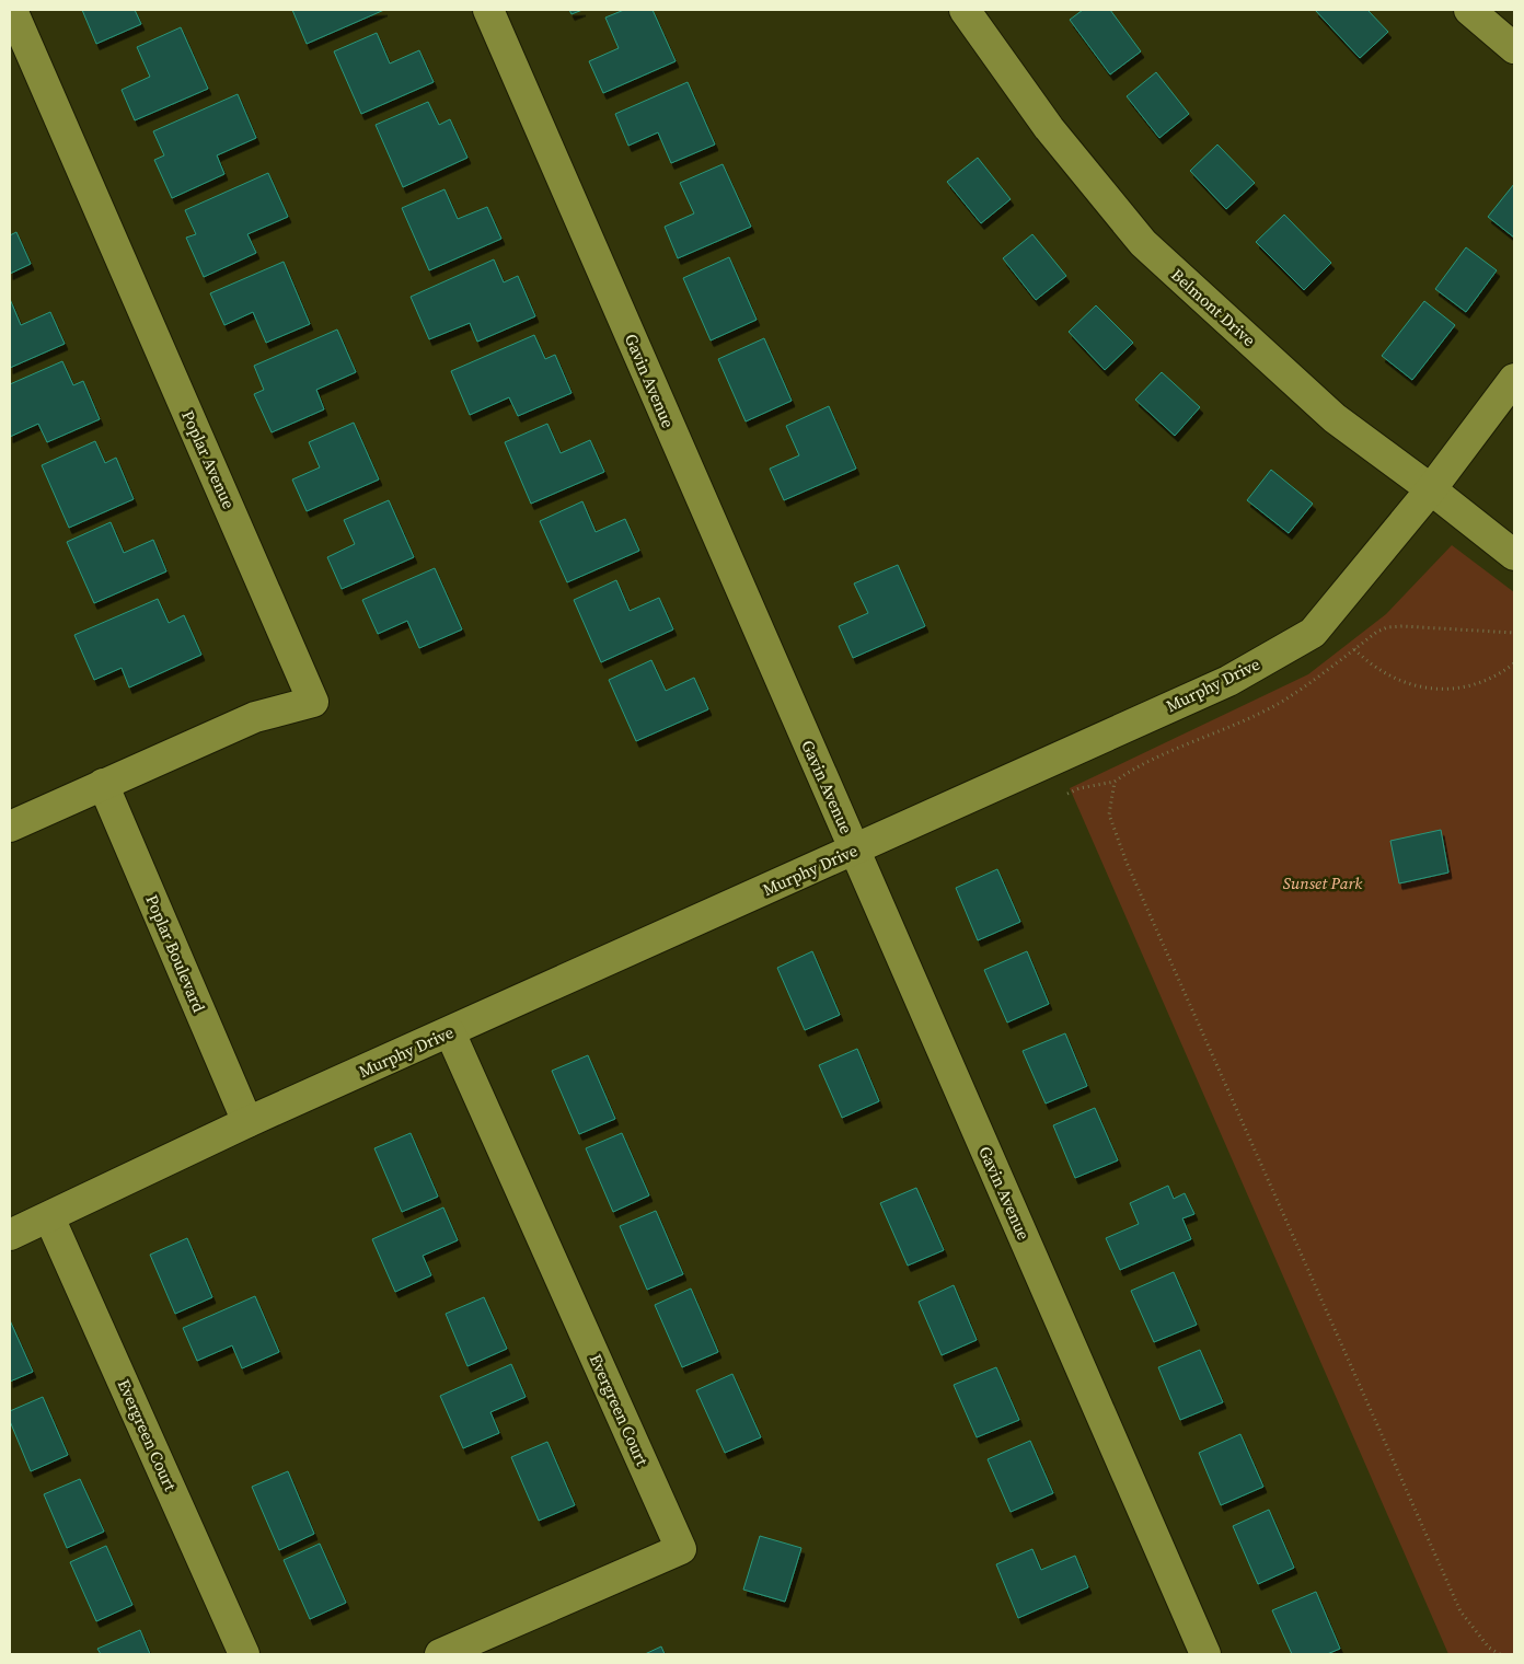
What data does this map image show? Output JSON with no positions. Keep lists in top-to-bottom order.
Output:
{
  "streets": {
    "street": [
      "Belmont Drive",
      "Gavin Avenue",
      "Poplar Avenue",
      "Murphy Drive",
      "Poplar Boulevard",
      "Evergreen Court"
    ]
  },
  "crossings": [
    ["Belmont Drive", "Murphy Drive"],
    ["Gavin Avenue", "Murphy Drive"],
    ["Poplar Avenue", "Poplar Boulevard"],
    ["Murphy Drive", "Poplar Boulevard"],
    ["Murphy Drive", "Evergreen Court"]
  ],
  "parks": ["Sunset Park"]
}
